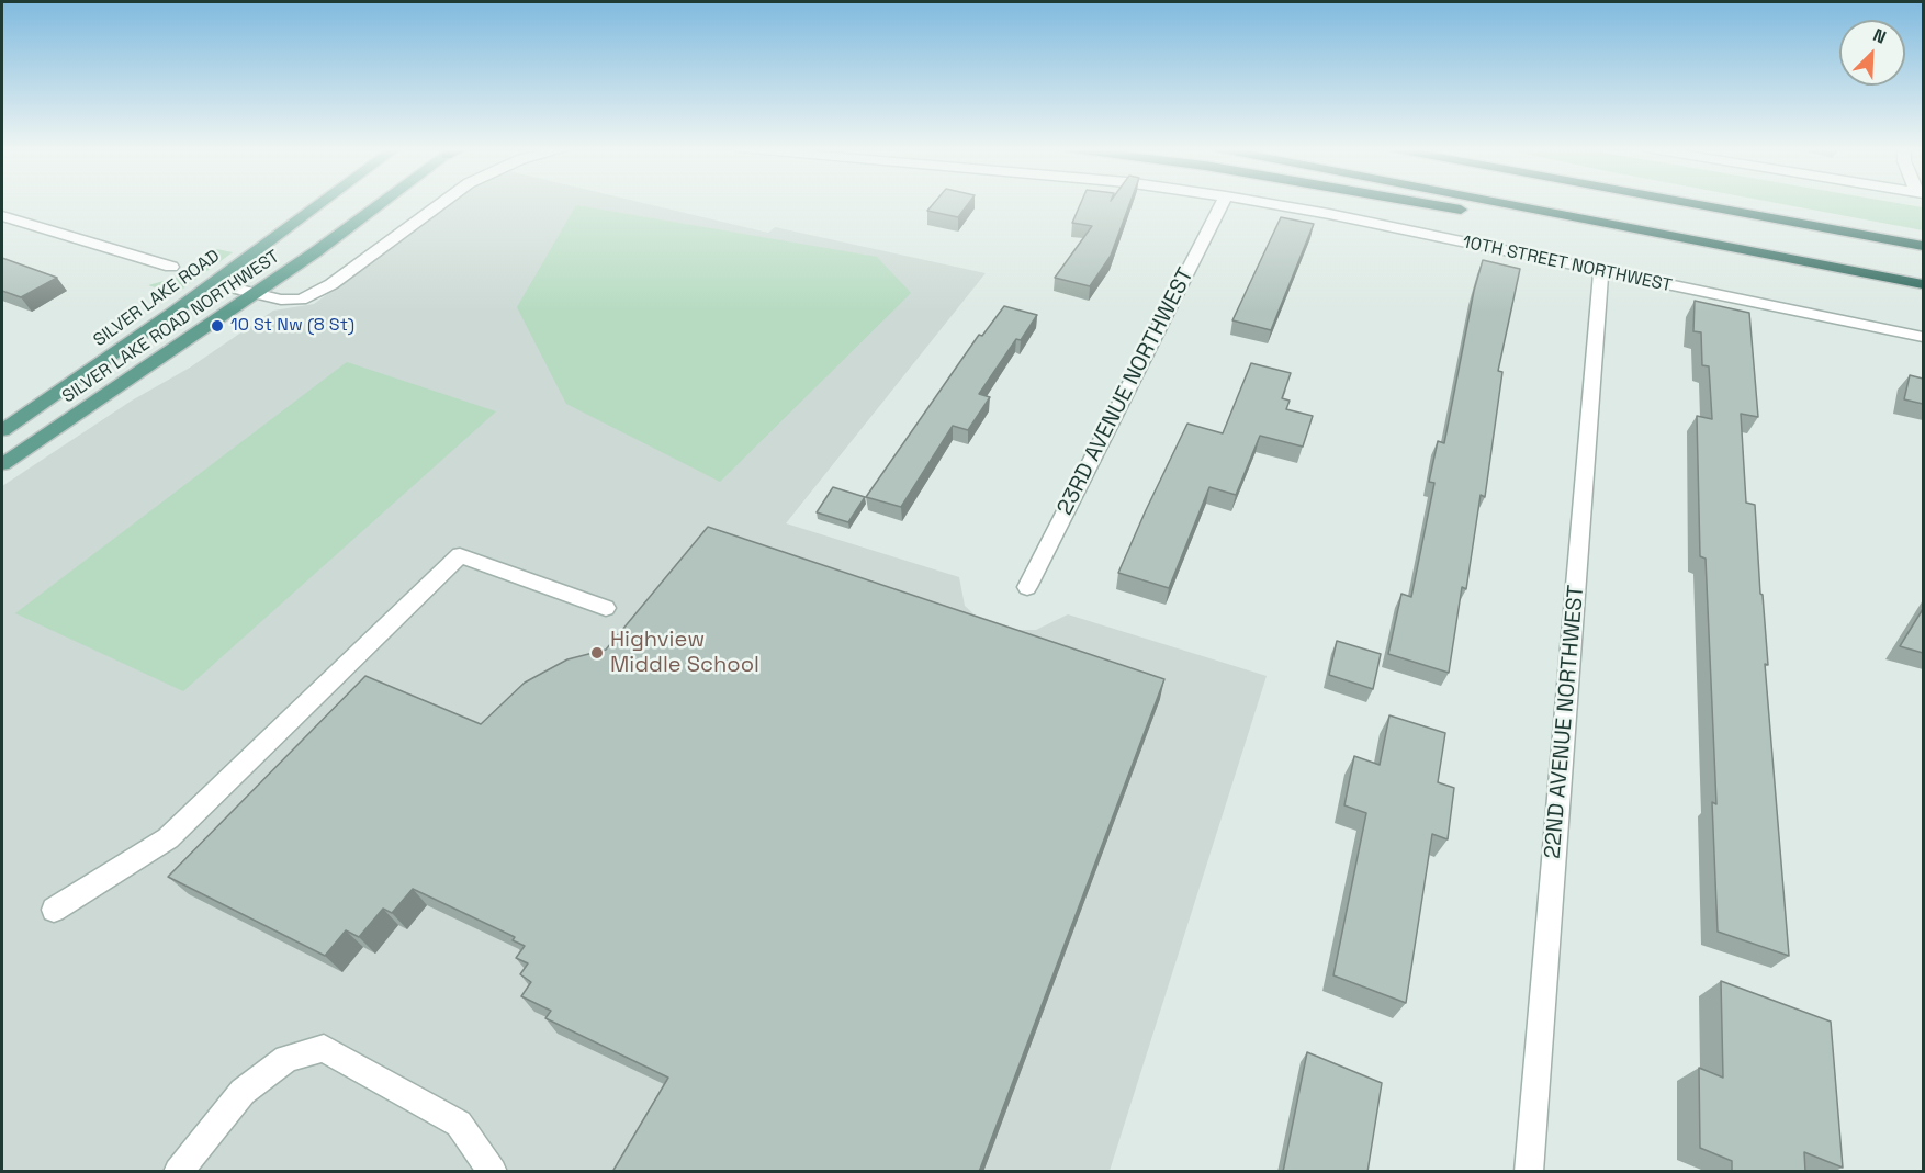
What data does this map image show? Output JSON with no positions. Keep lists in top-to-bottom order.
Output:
{
  "streets": {
    "main road": ["SILVER LAKE ROAD", "SILVER LAKE ROAD NORTHWEST"],
    "street": ["10TH STREET NORTHWEST", "23RD AVENUE NORTHWEST", "22ND AVENUE NORTHWEST"]
  },
  "crossings": [
    ["10TH STREET NORTHWEST", "22ND AVENUE NORTHWEST"]
  ],
  "places": ["10 St Nw (8 St)", "Highview Middle School"],
  "north": "top right"
}
